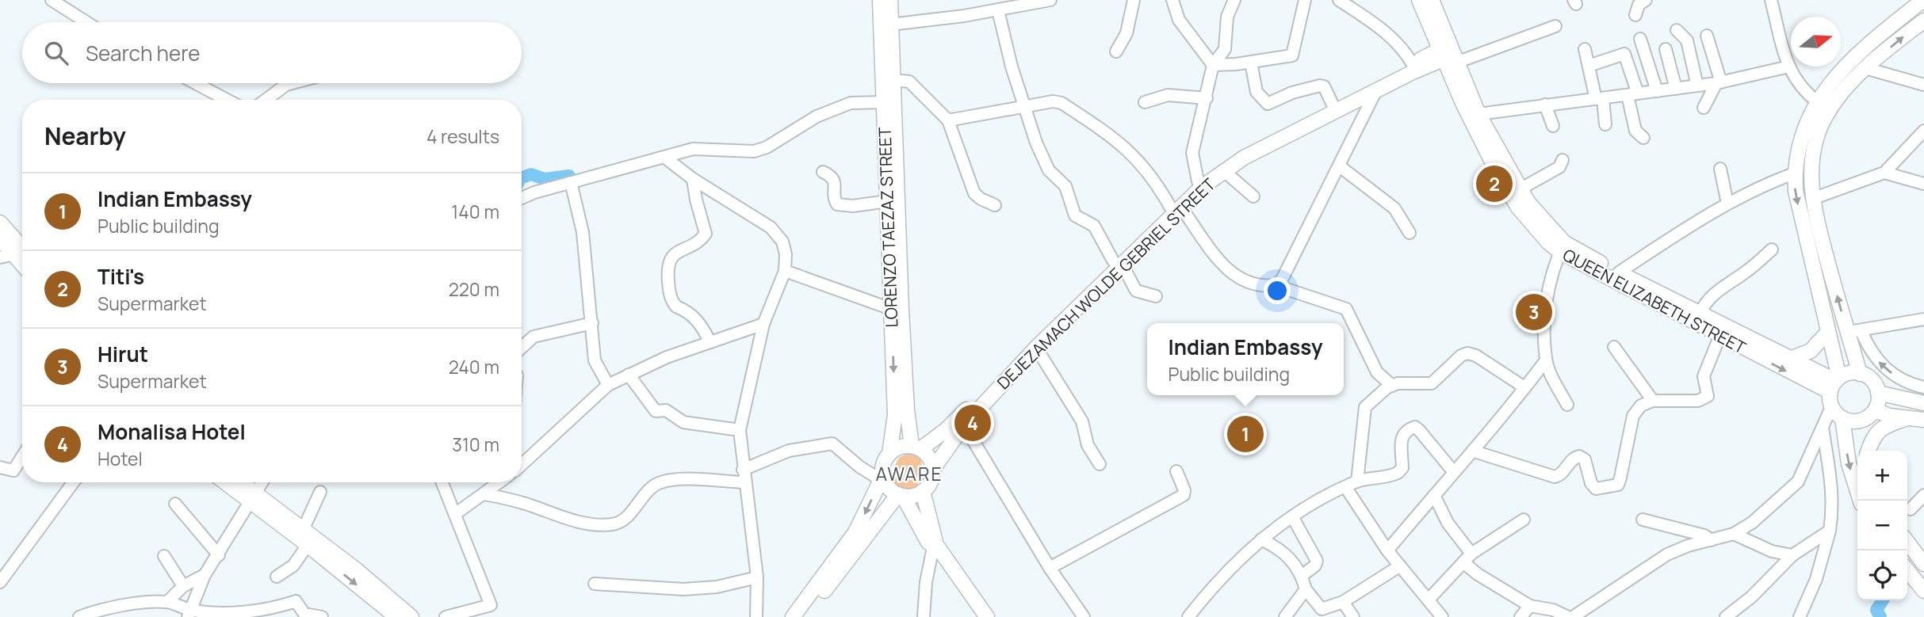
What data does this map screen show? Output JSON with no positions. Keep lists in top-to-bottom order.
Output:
{
  "streets": {
    "main road": ["LORENZO TAEZAZ STREET", "DEJEZAMACH WOLDE GEBRIEL STREET", "QUEEN ELIZABETH STREET"]
  },
  "crossings": [
    ["LORENZO TAEZAZ STREET", "DEJEZAMACH WOLDE GEBRIEL STREET"],
    ["DEJEZAMACH WOLDE GEBRIEL STREET", "QUEEN ELIZABETH STREET"]
  ],
  "districts": ["AWARE"],
  "north": "right",
  "page": {
    "search": "Search here",
    "heading": ["Nearby", "4 results"],
    "pins": [
      "2",
      "3",
      "4",
      "1"
    ],
    "list": [
      {
        "mark": "1",
        "name": "Indian Embassy",
        "note": "Public building",
        "value": "140 m"
      },
      {
        "mark": "2",
        "name": "Titi's",
        "note": "Supermarket",
        "value": "220 m"
      },
      {
        "mark": "3",
        "name": "Hirut",
        "note": "Supermarket",
        "value": "240 m"
      },
      {
        "mark": "4",
        "name": "Monalisa Hotel",
        "note": "Hotel",
        "value": "310 m"
      }
    ],
    "popup": ["Indian Embassy", "Public building"],
    "map_buttons": ["+", "−"]
  }
}
